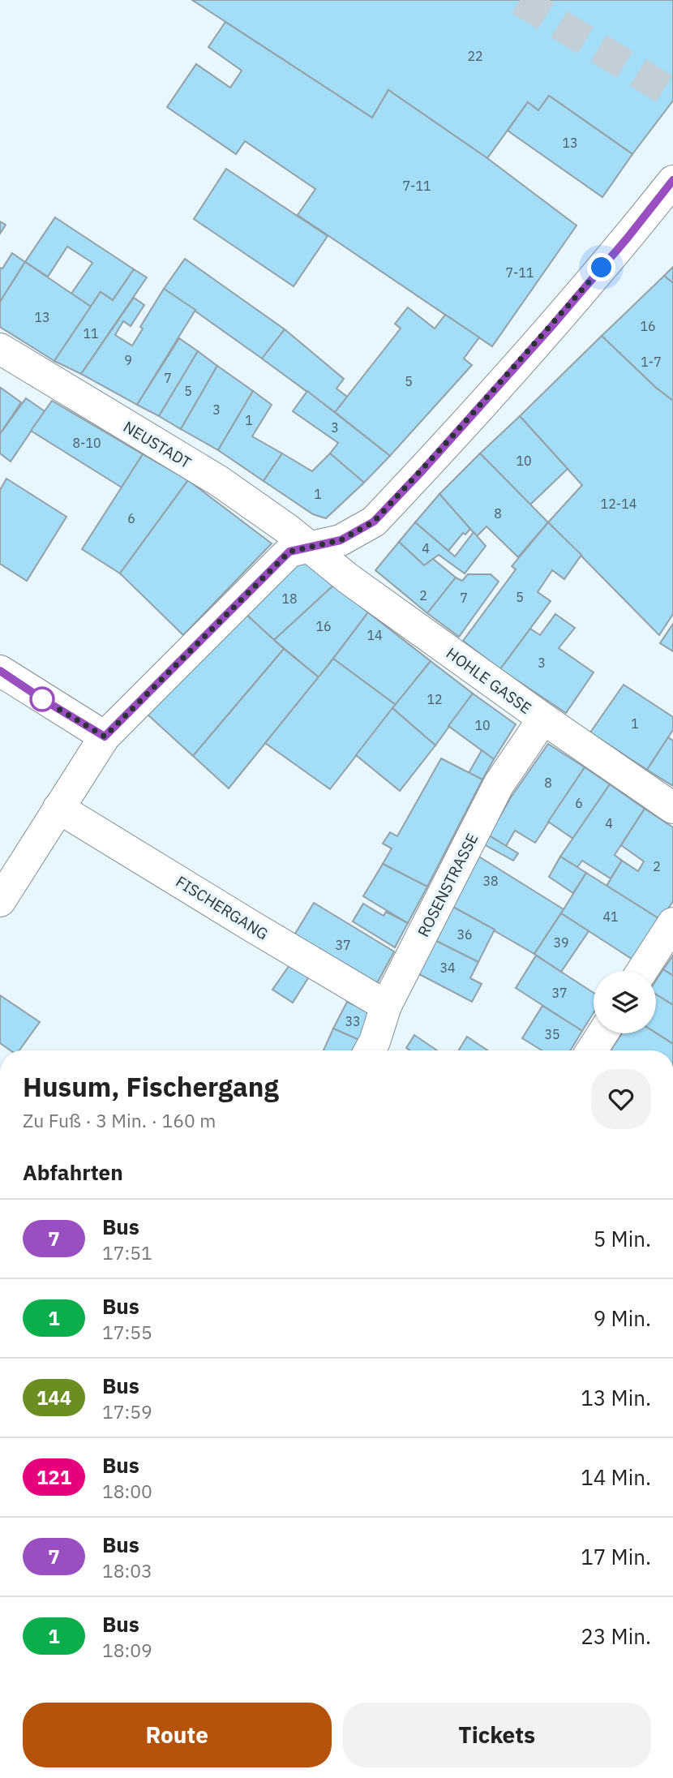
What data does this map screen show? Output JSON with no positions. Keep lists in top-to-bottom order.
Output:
{
  "streets": {
    "street": [
      "NEUSTADT",
      "HOHLE GASSE",
      "ROSENSTRASSE",
      "FISCHERGANG"
    ]
  },
  "crossings": [
    ["NEUSTADT", "HOHLE GASSE"],
    ["HOHLE GASSE", "ROSENSTRASSE"],
    ["ROSENSTRASSE", "FISCHERGANG"]
  ],
  "lines": ["bus line 7"],
  "house_numbers": [
    "22",
    "13",
    "7-11",
    "7-11",
    "13",
    "16",
    "11",
    "9",
    "1-7",
    "7",
    "5",
    "5",
    "3",
    "1",
    "3",
    "8-10",
    "10",
    "1",
    "12-14",
    "8",
    "6",
    "4",
    "2",
    "5",
    "7",
    "18",
    "16",
    "14",
    "3",
    "12",
    "1",
    "10",
    "8",
    "6",
    "4",
    "2",
    "38",
    "41",
    "36",
    "39",
    "37",
    "34",
    "37",
    "33",
    "35"
  ],
  "page": {
    "heading": [
      ["Husum, Fischergang", "Zu Fuß · 3 Min. · 160 m"],
      "Abfahrten"
    ],
    "list": [
      {
        "mark": "7",
        "name": "Bus",
        "note": "17:51",
        "value": "5 Min."
      },
      {
        "mark": "1",
        "name": "Bus",
        "note": "17:55",
        "value": "9 Min."
      },
      {
        "mark": "144",
        "name": "Bus",
        "note": "17:59",
        "value": "13 Min."
      },
      {
        "mark": "121",
        "name": "Bus",
        "note": "18:00",
        "value": "14 Min."
      },
      {
        "mark": "7",
        "name": "Bus",
        "note": "18:03",
        "value": "17 Min."
      },
      {
        "mark": "1",
        "name": "Bus",
        "note": "18:09",
        "value": "23 Min."
      }
    ],
    "buttons": ["Route", "Tickets"]
  }
}
